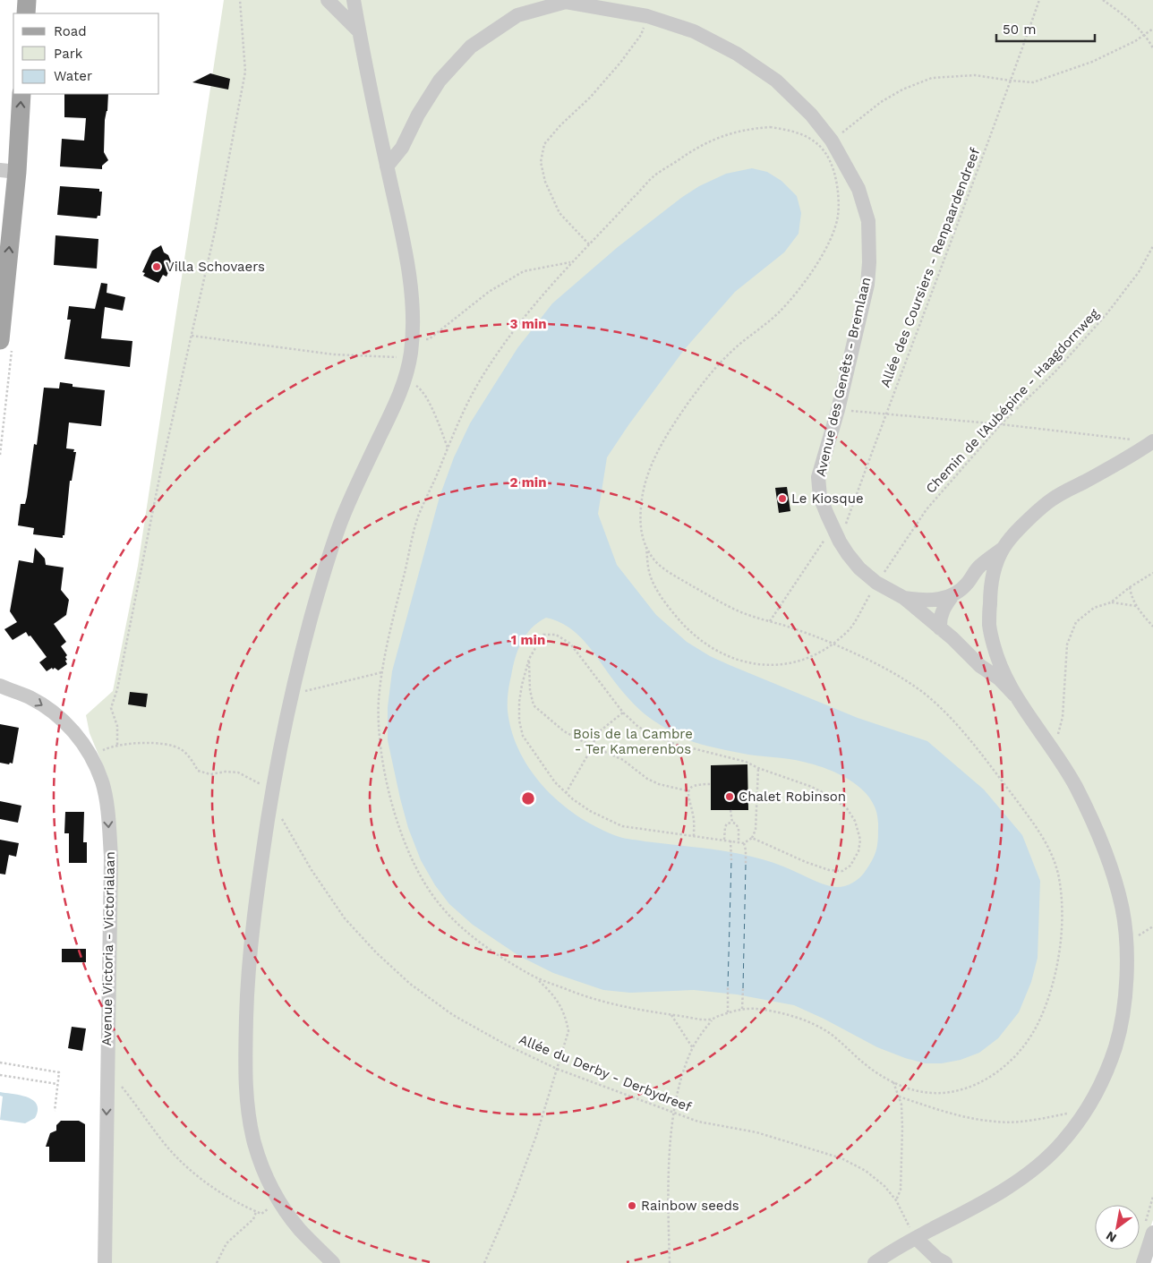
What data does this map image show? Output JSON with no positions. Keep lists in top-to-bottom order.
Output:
{
  "streets": {
    "street": ["Avenue des Genêts - Bremlaan", "Avenue Victoria - Victorialaan"],
    "path": ["Allée des Coursiers - Renpaardendreef", "Chemin de l'Aubépine - Haagdornweg", "Allée du Derby - Derbydreef"]
  },
  "crossings": [
    ["Allée des Coursiers - Renpaardendreef", "Avenue des Genêts - Bremlaan"],
    ["Avenue des Genêts - Bremlaan", "Chemin de l'Aubépine - Haagdornweg"]
  ],
  "one_way": ["Avenue Victoria - Victorialaan"],
  "parks": ["Bois de la Cambre - Ter Kamerenbos"],
  "places": [
    "Villa Schovaers",
    "Le Kiosque",
    "Chalet Robinson",
    "Rainbow seeds"
  ],
  "legend": ["Road", "Park", "Water"],
  "scale_bar": "50 m",
  "north": "bottom left",
  "rings": ["3 min", "2 min", "1 min"]
}
